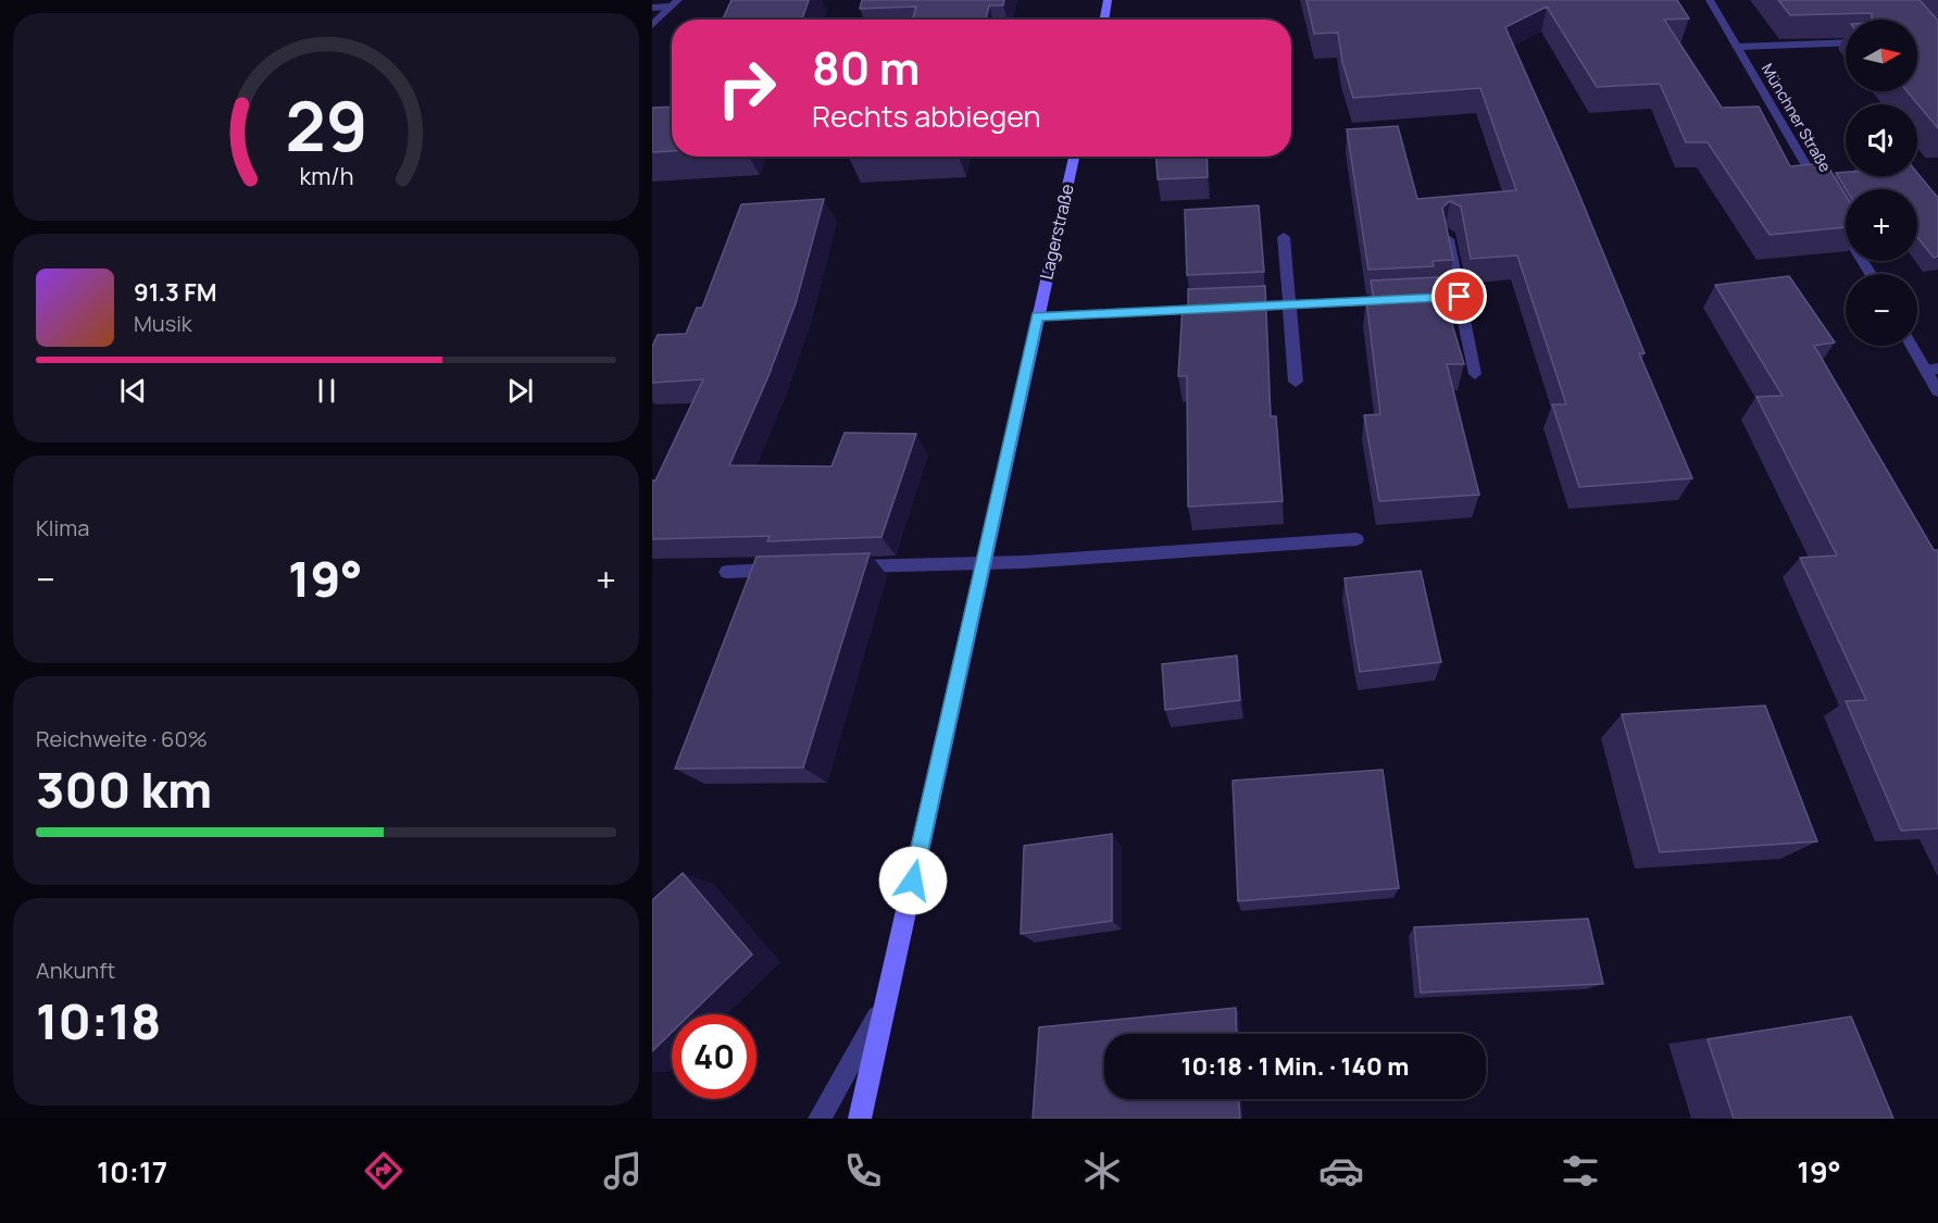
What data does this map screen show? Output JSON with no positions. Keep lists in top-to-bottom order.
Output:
{
  "streets": {
    "street": ["Münchner Straße", "Lagerstraße"]
  },
  "north": "right",
  "page": {
    "map_buttons": ["+", "−"],
    "turn": ["80 m", "Rechts abbiegen"],
    "song": ["91.3 FM", "Musik"],
    "tile": [
      "Klima",
      ["Reichweite · 60%", "300 km"],
      ["Ankunft", "10:18"]
    ],
    "heat": ["−", "19°", "+"],
    "limit": "40",
    "trip": "10:18 · 1 Min. · 140 m",
    "tabs": ["10:17", "19°"],
    "gauge": ["29", "km/h"]
  }
}
